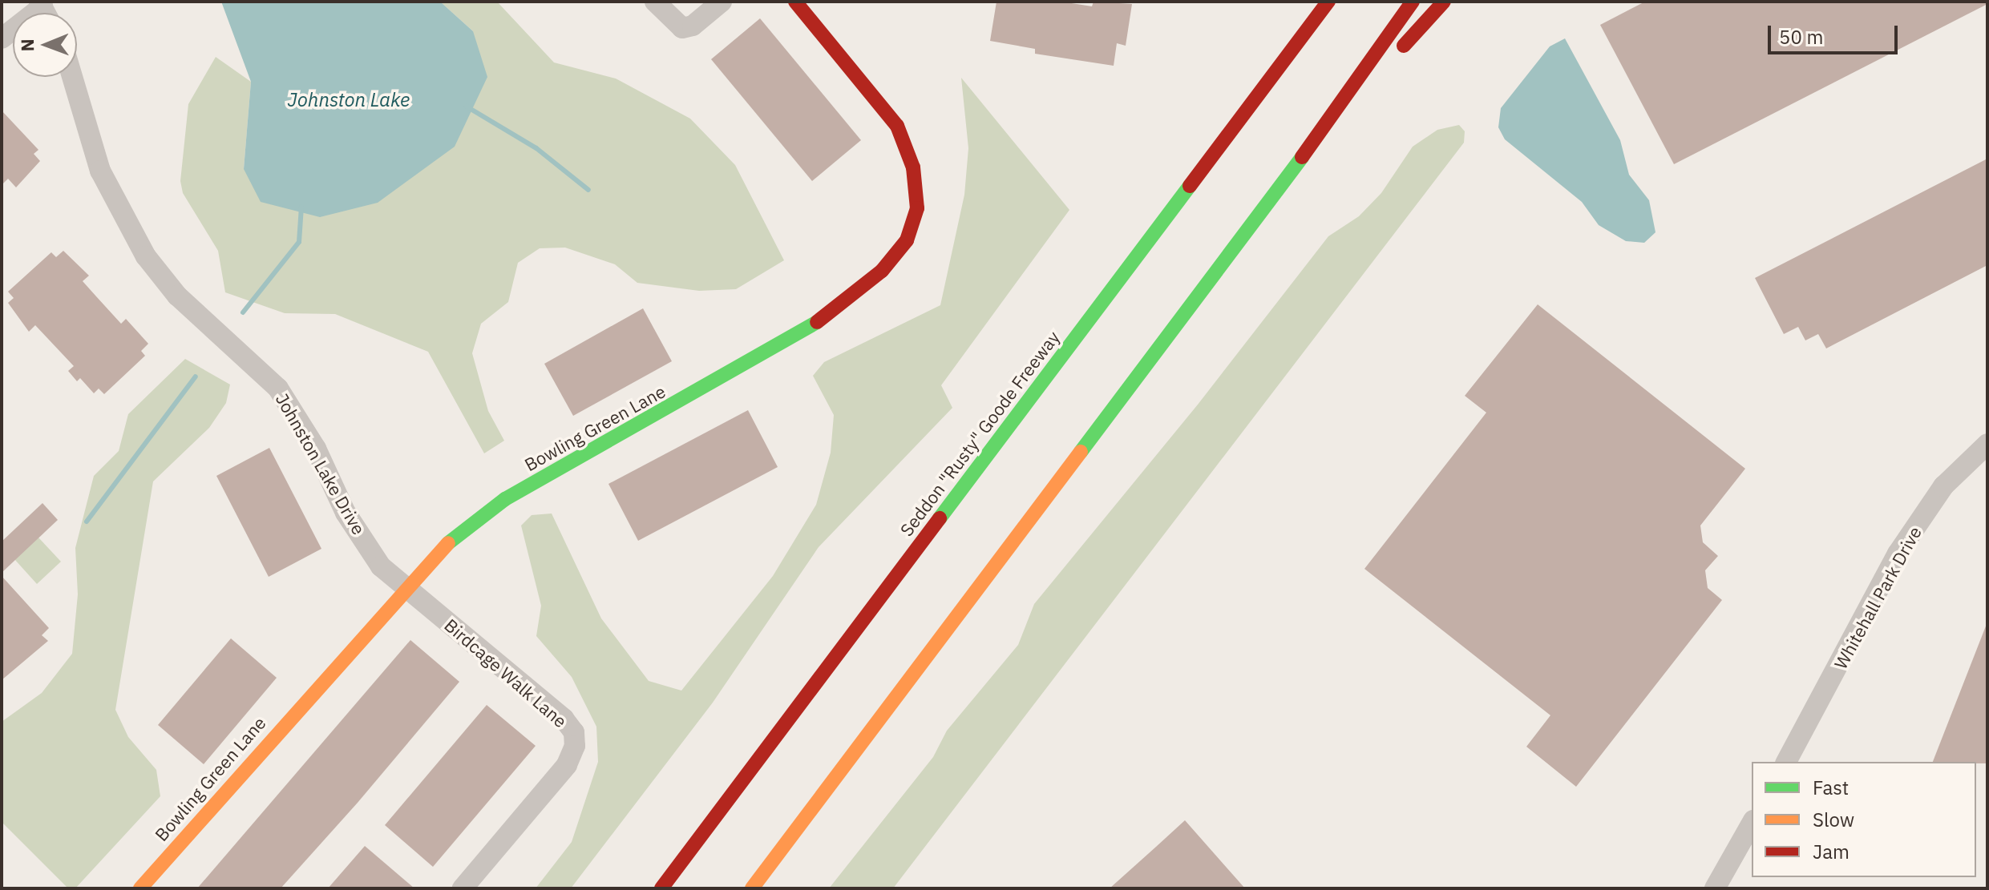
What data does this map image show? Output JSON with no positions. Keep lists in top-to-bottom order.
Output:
{
  "streets": {
    "main road": ["Bowling Green Lane", "Seddon \"Rusty\" Goode Freeway"],
    "street": ["Johnston Lake Drive", "Whitehall Park Drive", "Birdcage Walk Lane"]
  },
  "crossings": [
    ["Bowling Green Lane", "Johnston Lake Drive"],
    ["Bowling Green Lane", "Birdcage Walk Lane"],
    ["Johnston Lake Drive", "Birdcage Walk Lane"]
  ],
  "water": ["Johnston Lake"],
  "legend": ["Fast", "Slow", "Jam"],
  "scale_bar": "50 m",
  "north": "left"
}
